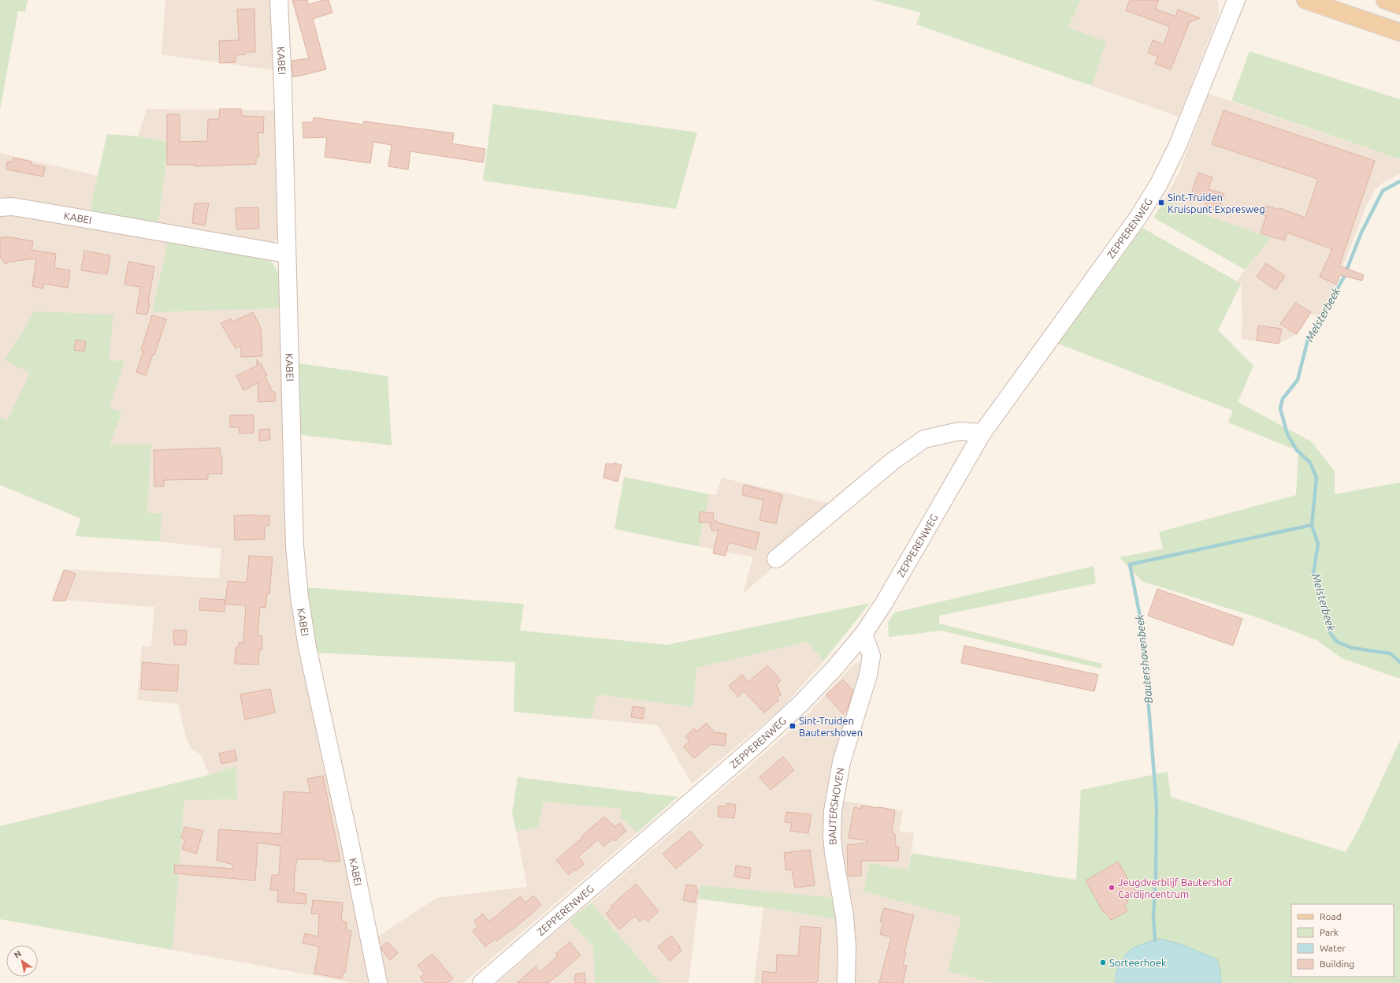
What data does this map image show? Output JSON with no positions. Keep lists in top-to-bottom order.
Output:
{
  "streets": {
    "street": ["KABEI", "ZEPPERENWEG", "BAUTERSHOVEN"]
  },
  "crossings": [
    ["ZEPPERENWEG", "BAUTERSHOVEN"]
  ],
  "water": ["Melsterbeek", "Bautershovenbeek"],
  "places": {
    "transit": ["Sint-Truiden Kruispunt Expresweg", "Sint-Truiden Bautershoven"],
    "other": ["Jeugdverblijf Bautershof Cardijncentrum", "Sorteerhoek"]
  },
  "legend": [
    "Road",
    "Park",
    "Water",
    "Building"
  ],
  "north": "top left"
}
